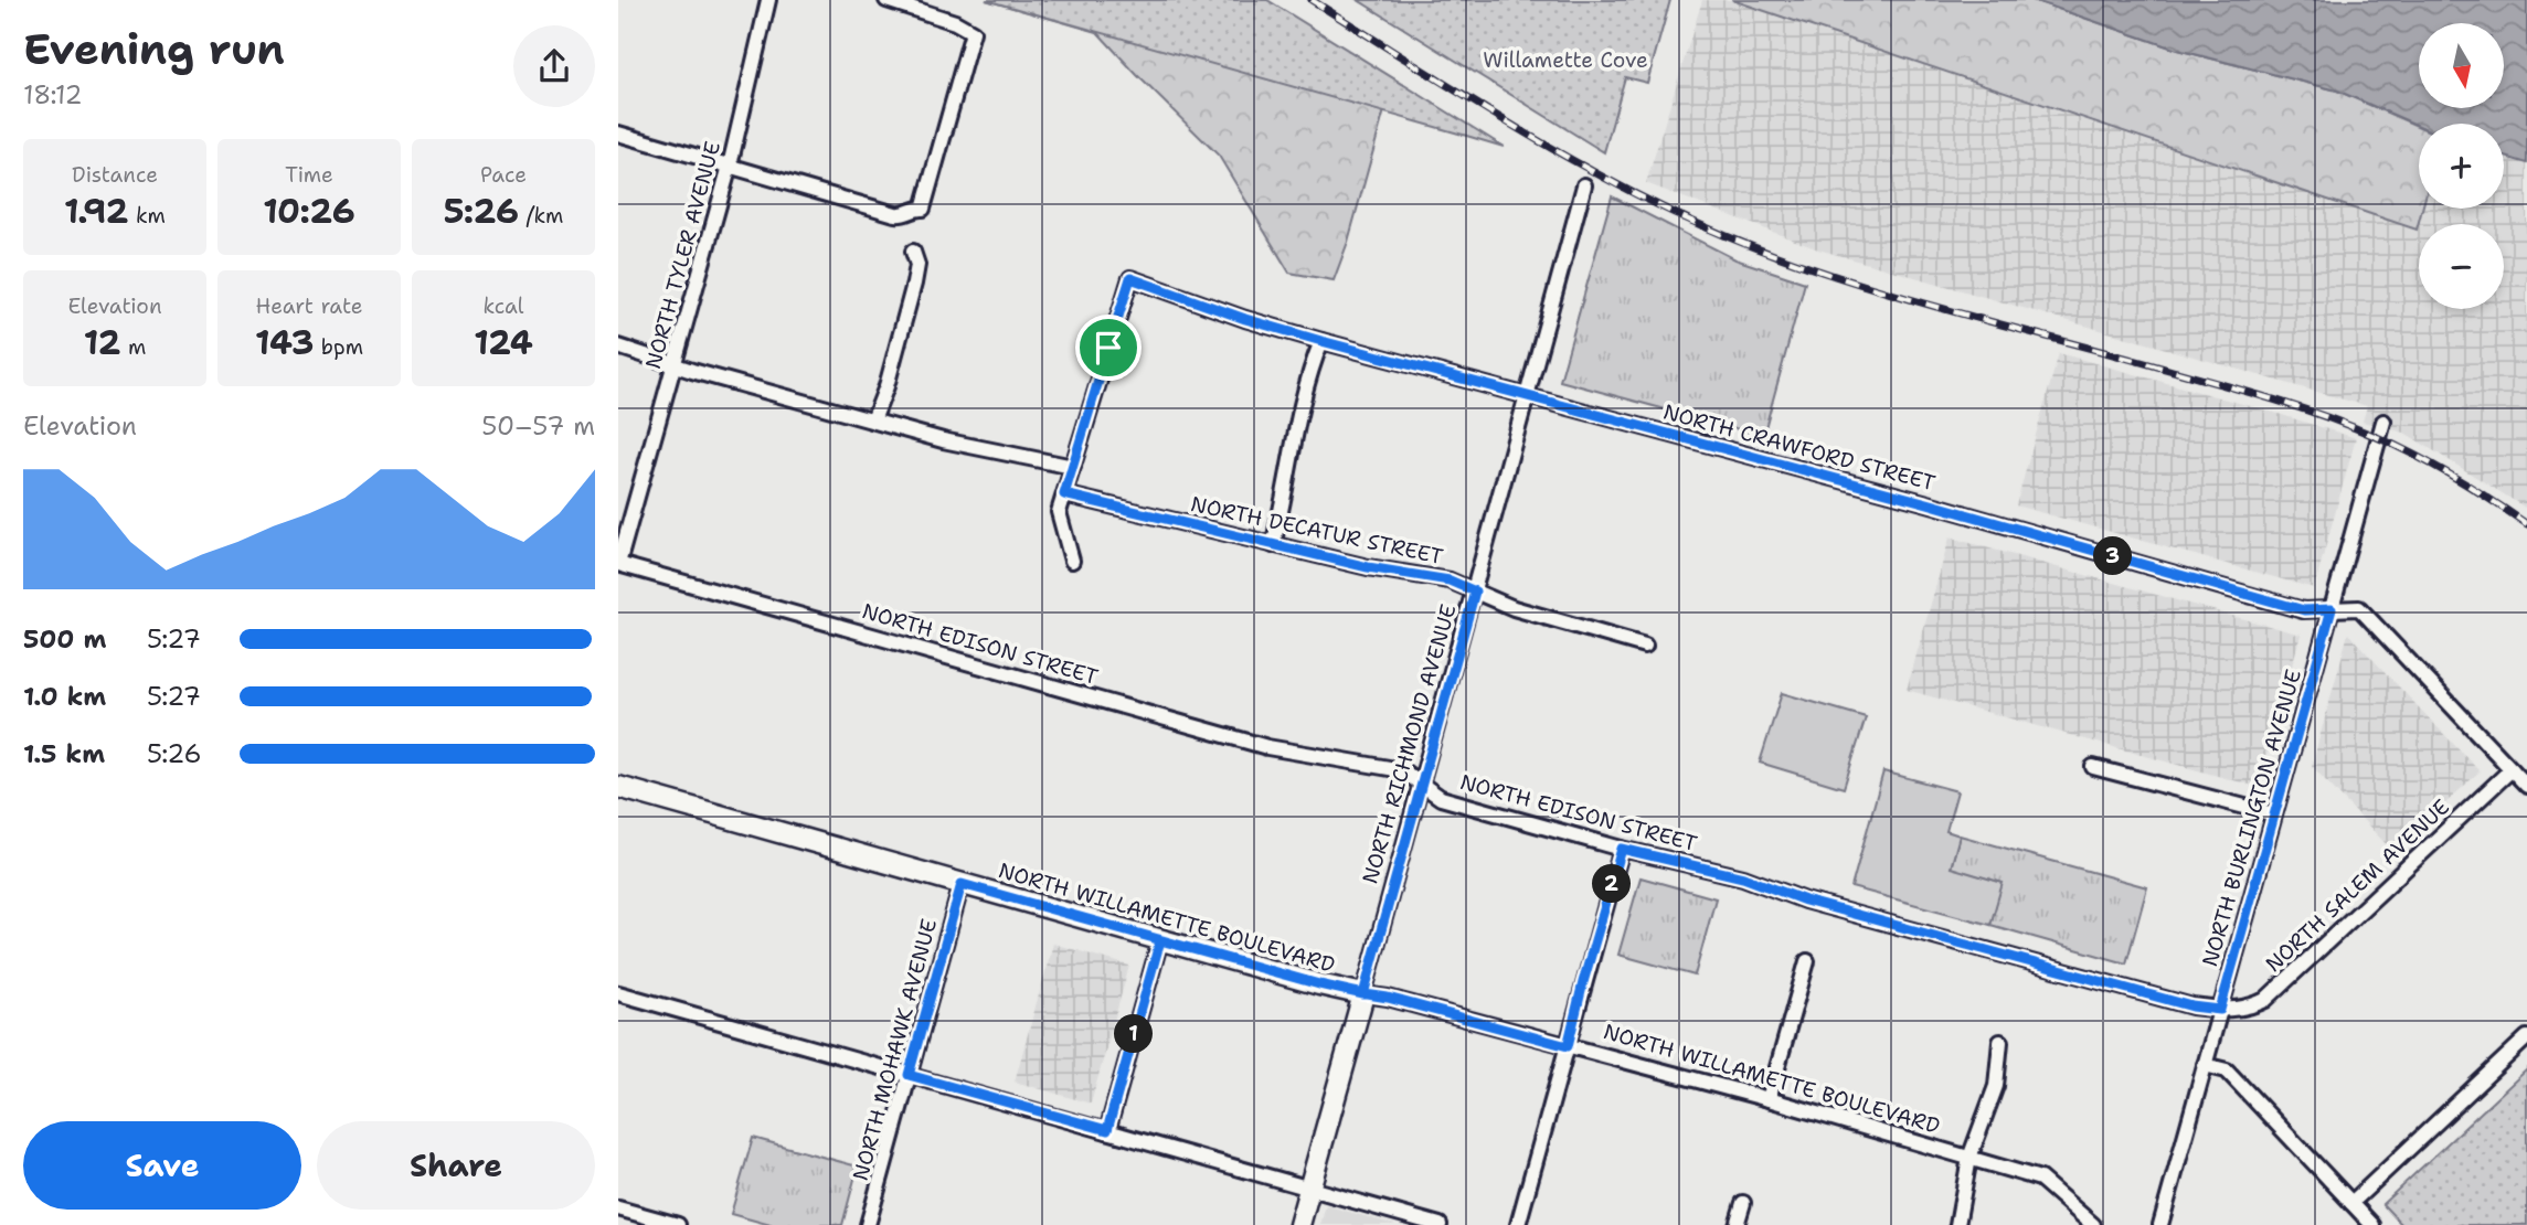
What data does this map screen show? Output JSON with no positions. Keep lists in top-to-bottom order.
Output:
{
  "streets": {
    "main road": ["NORTH RICHMOND AVENUE", "NORTH WILLAMETTE BOULEVARD"],
    "street": [
      "NORTH TYLER AVENUE",
      "NORTH CRAWFORD STREET",
      "NORTH DECATUR STREET",
      "NORTH EDISON STREET",
      "NORTH BURLINGTON AVENUE",
      "NORTH SALEM AVENUE",
      "NORTH MOHAWK AVENUE"
    ]
  },
  "crossings": [
    ["NORTH TYLER AVENUE", "NORTH EDISON STREET"],
    ["NORTH CRAWFORD STREET", "NORTH RICHMOND AVENUE"],
    ["NORTH CRAWFORD STREET", "NORTH BURLINGTON AVENUE"],
    ["NORTH CRAWFORD STREET", "NORTH SALEM AVENUE"],
    ["NORTH DECATUR STREET", "NORTH RICHMOND AVENUE"],
    ["NORTH EDISON STREET", "NORTH RICHMOND AVENUE"],
    ["NORTH EDISON STREET", "NORTH BURLINGTON AVENUE"],
    ["NORTH EDISON STREET", "NORTH SALEM AVENUE"],
    ["NORTH RICHMOND AVENUE", "NORTH WILLAMETTE BOULEVARD"],
    ["NORTH BURLINGTON AVENUE", "NORTH SALEM AVENUE"],
    ["NORTH WILLAMETTE BOULEVARD", "NORTH MOHAWK AVENUE"]
  ],
  "parks": ["Willamette Cove"],
  "north": "bottom",
  "page": {
    "heading": ["Evening run", "18:12"],
    "map_buttons": ["+", "−"],
    "stats": [
      ["Distance", "1.92 km"],
      ["Time", "10:26"],
      ["Pace", "5:26 /km"],
      ["Elevation", "12 m"],
      ["Heart rate", "143 bpm"],
      ["kcal", "124"]
    ],
    "chart": ["Elevation", "50–57 m"],
    "pins": ["3", "2", "1"],
    "list": [
      {
        "name": "500 m",
        "note": "5:27"
      },
      {
        "name": "1.0 km",
        "note": "5:27"
      },
      {
        "name": "1.5 km",
        "note": "5:26"
      }
    ],
    "buttons": ["Save", "Share"]
  }
}
